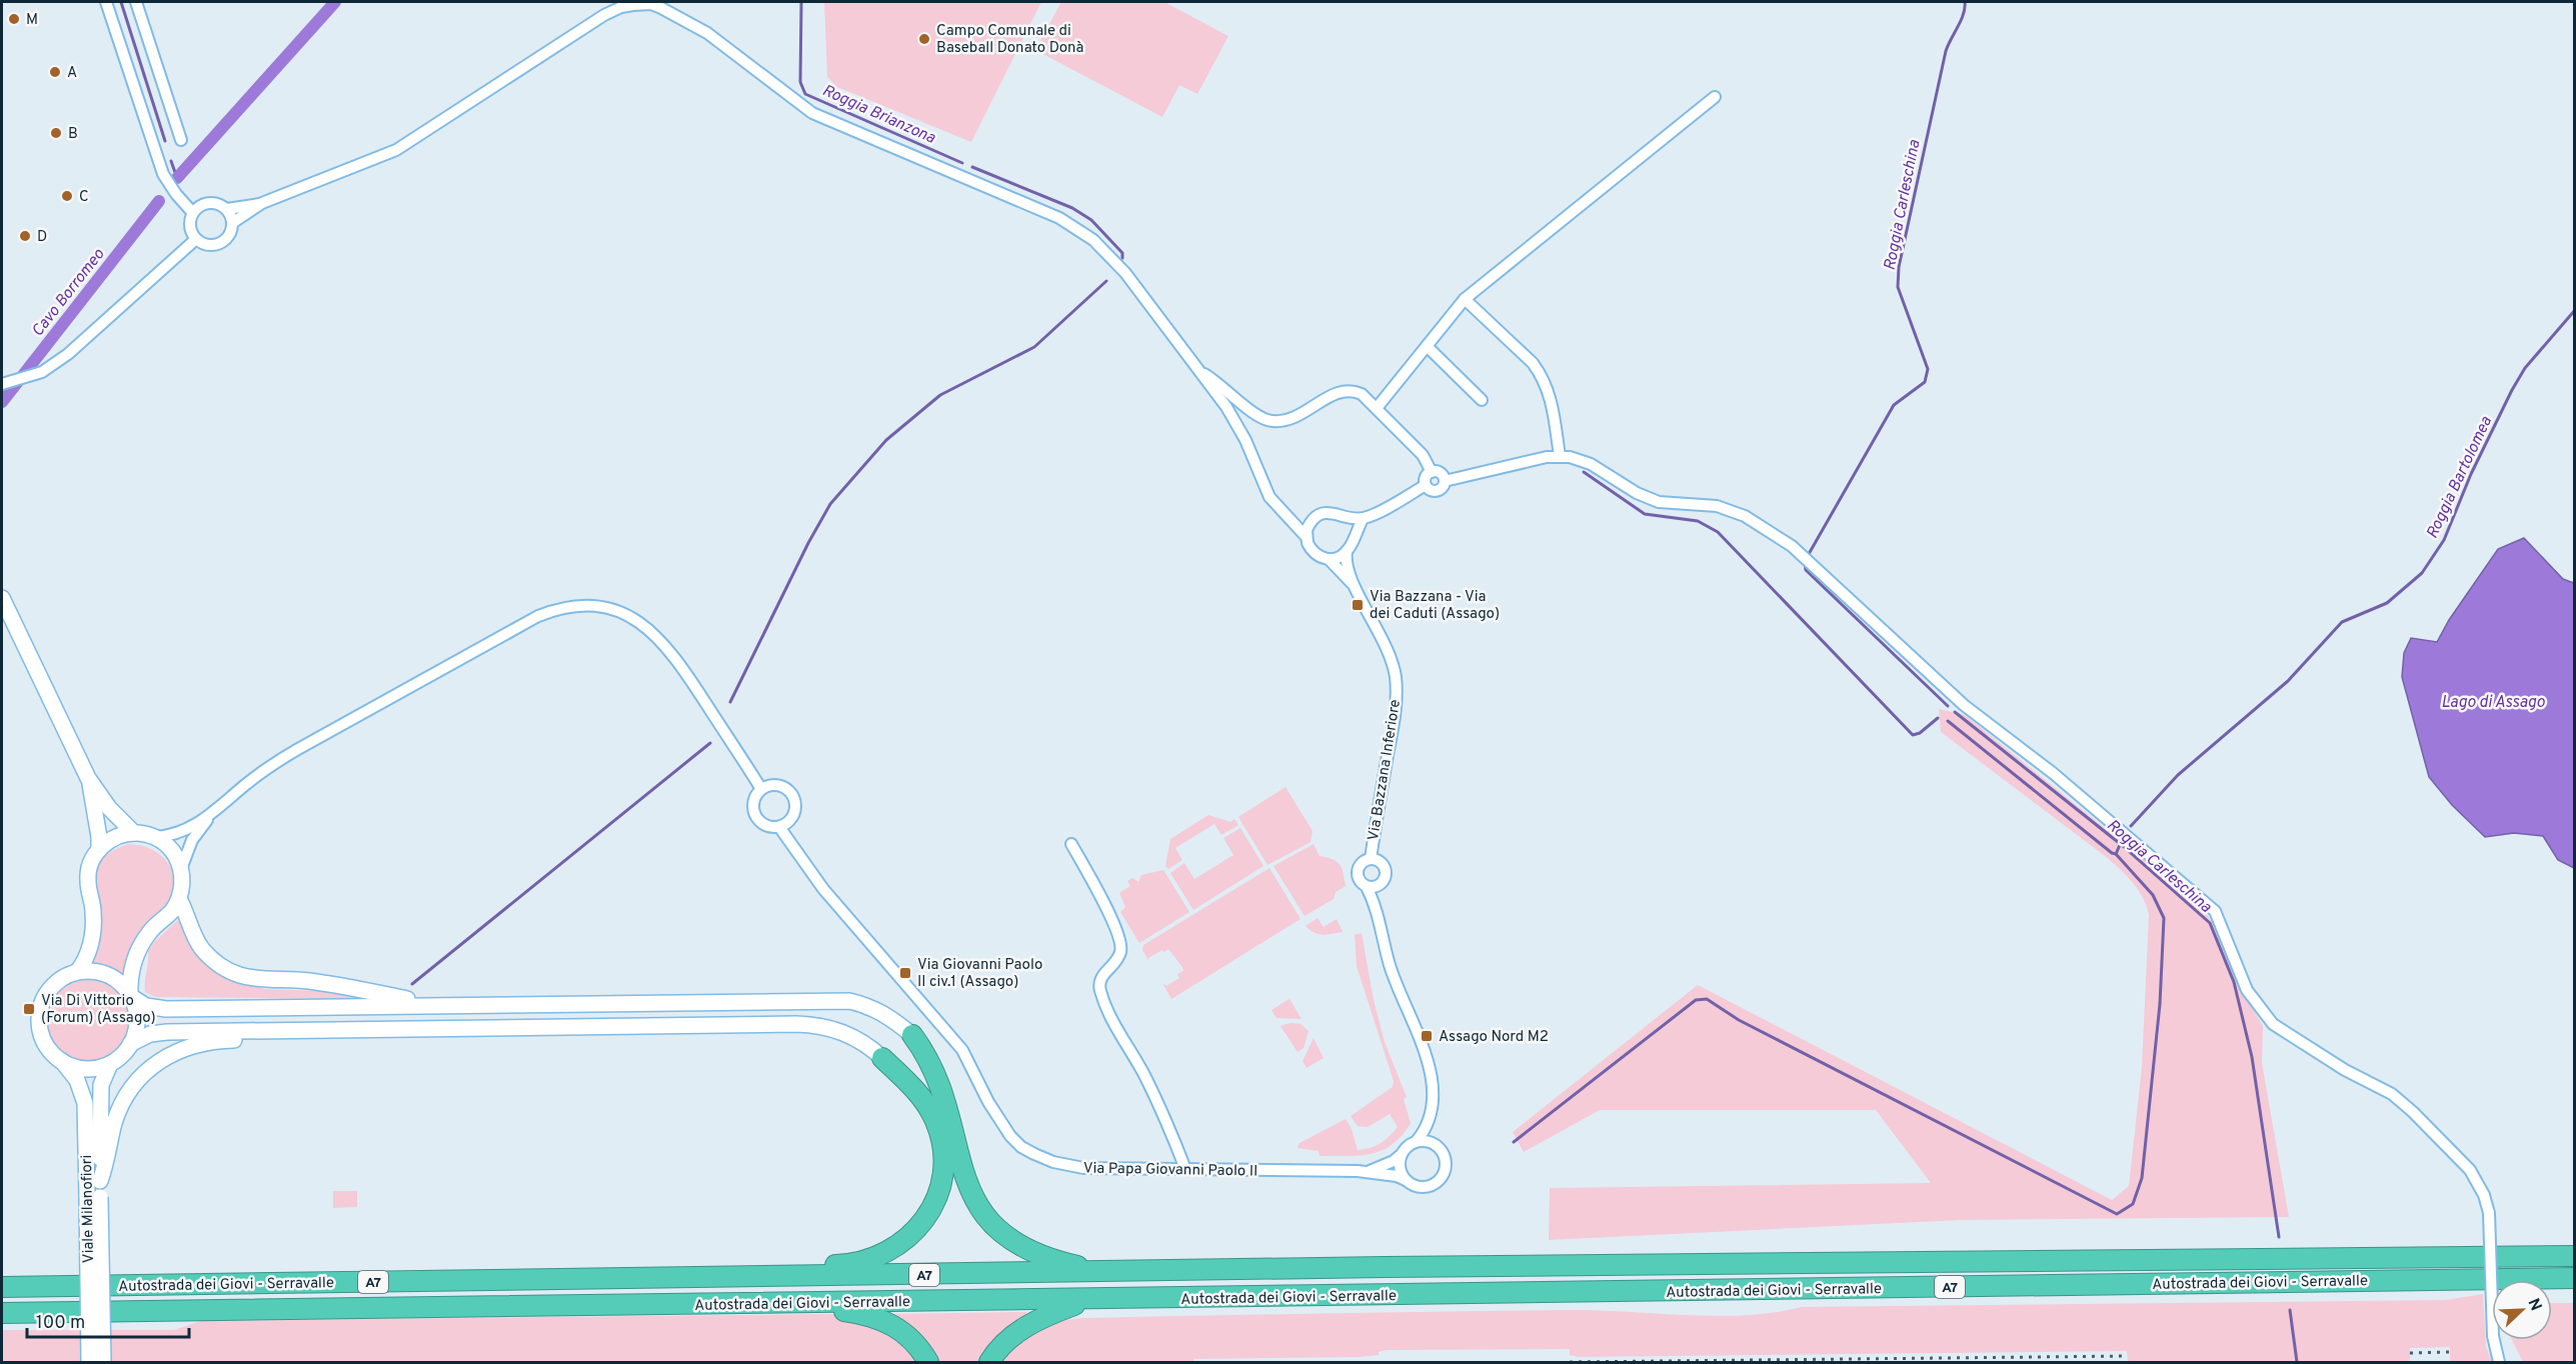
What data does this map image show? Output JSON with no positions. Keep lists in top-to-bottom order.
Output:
{
  "streets": {
    "highway": ["A7", "Autostrada dei Giovi - Serravalle"],
    "main road": ["Viale Milanofiori"],
    "street": ["Via Bazzana Inferiore", "Via Papa Giovanni Paolo II"]
  },
  "water": [
    "Roggia Brianzona",
    "Roggia Carleschina",
    "Cavo Borromeo",
    "Roggia Bartolomea",
    "Lago di Assago"
  ],
  "places": {
    "other": [
      "M",
      "Campo Comunale di Baseball Donato Donà",
      "A",
      "B",
      "C",
      "D"
    ],
    "transit": [
      "Via Bazzana - Via dei Caduti (Assago)",
      "Via Giovanni Paolo II civ.1 (Assago)",
      "Via Di Vittorio (Forum) (Assago)",
      "Assago Nord M2"
    ]
  },
  "scale_bar": "100 m",
  "north": "top right"
}
